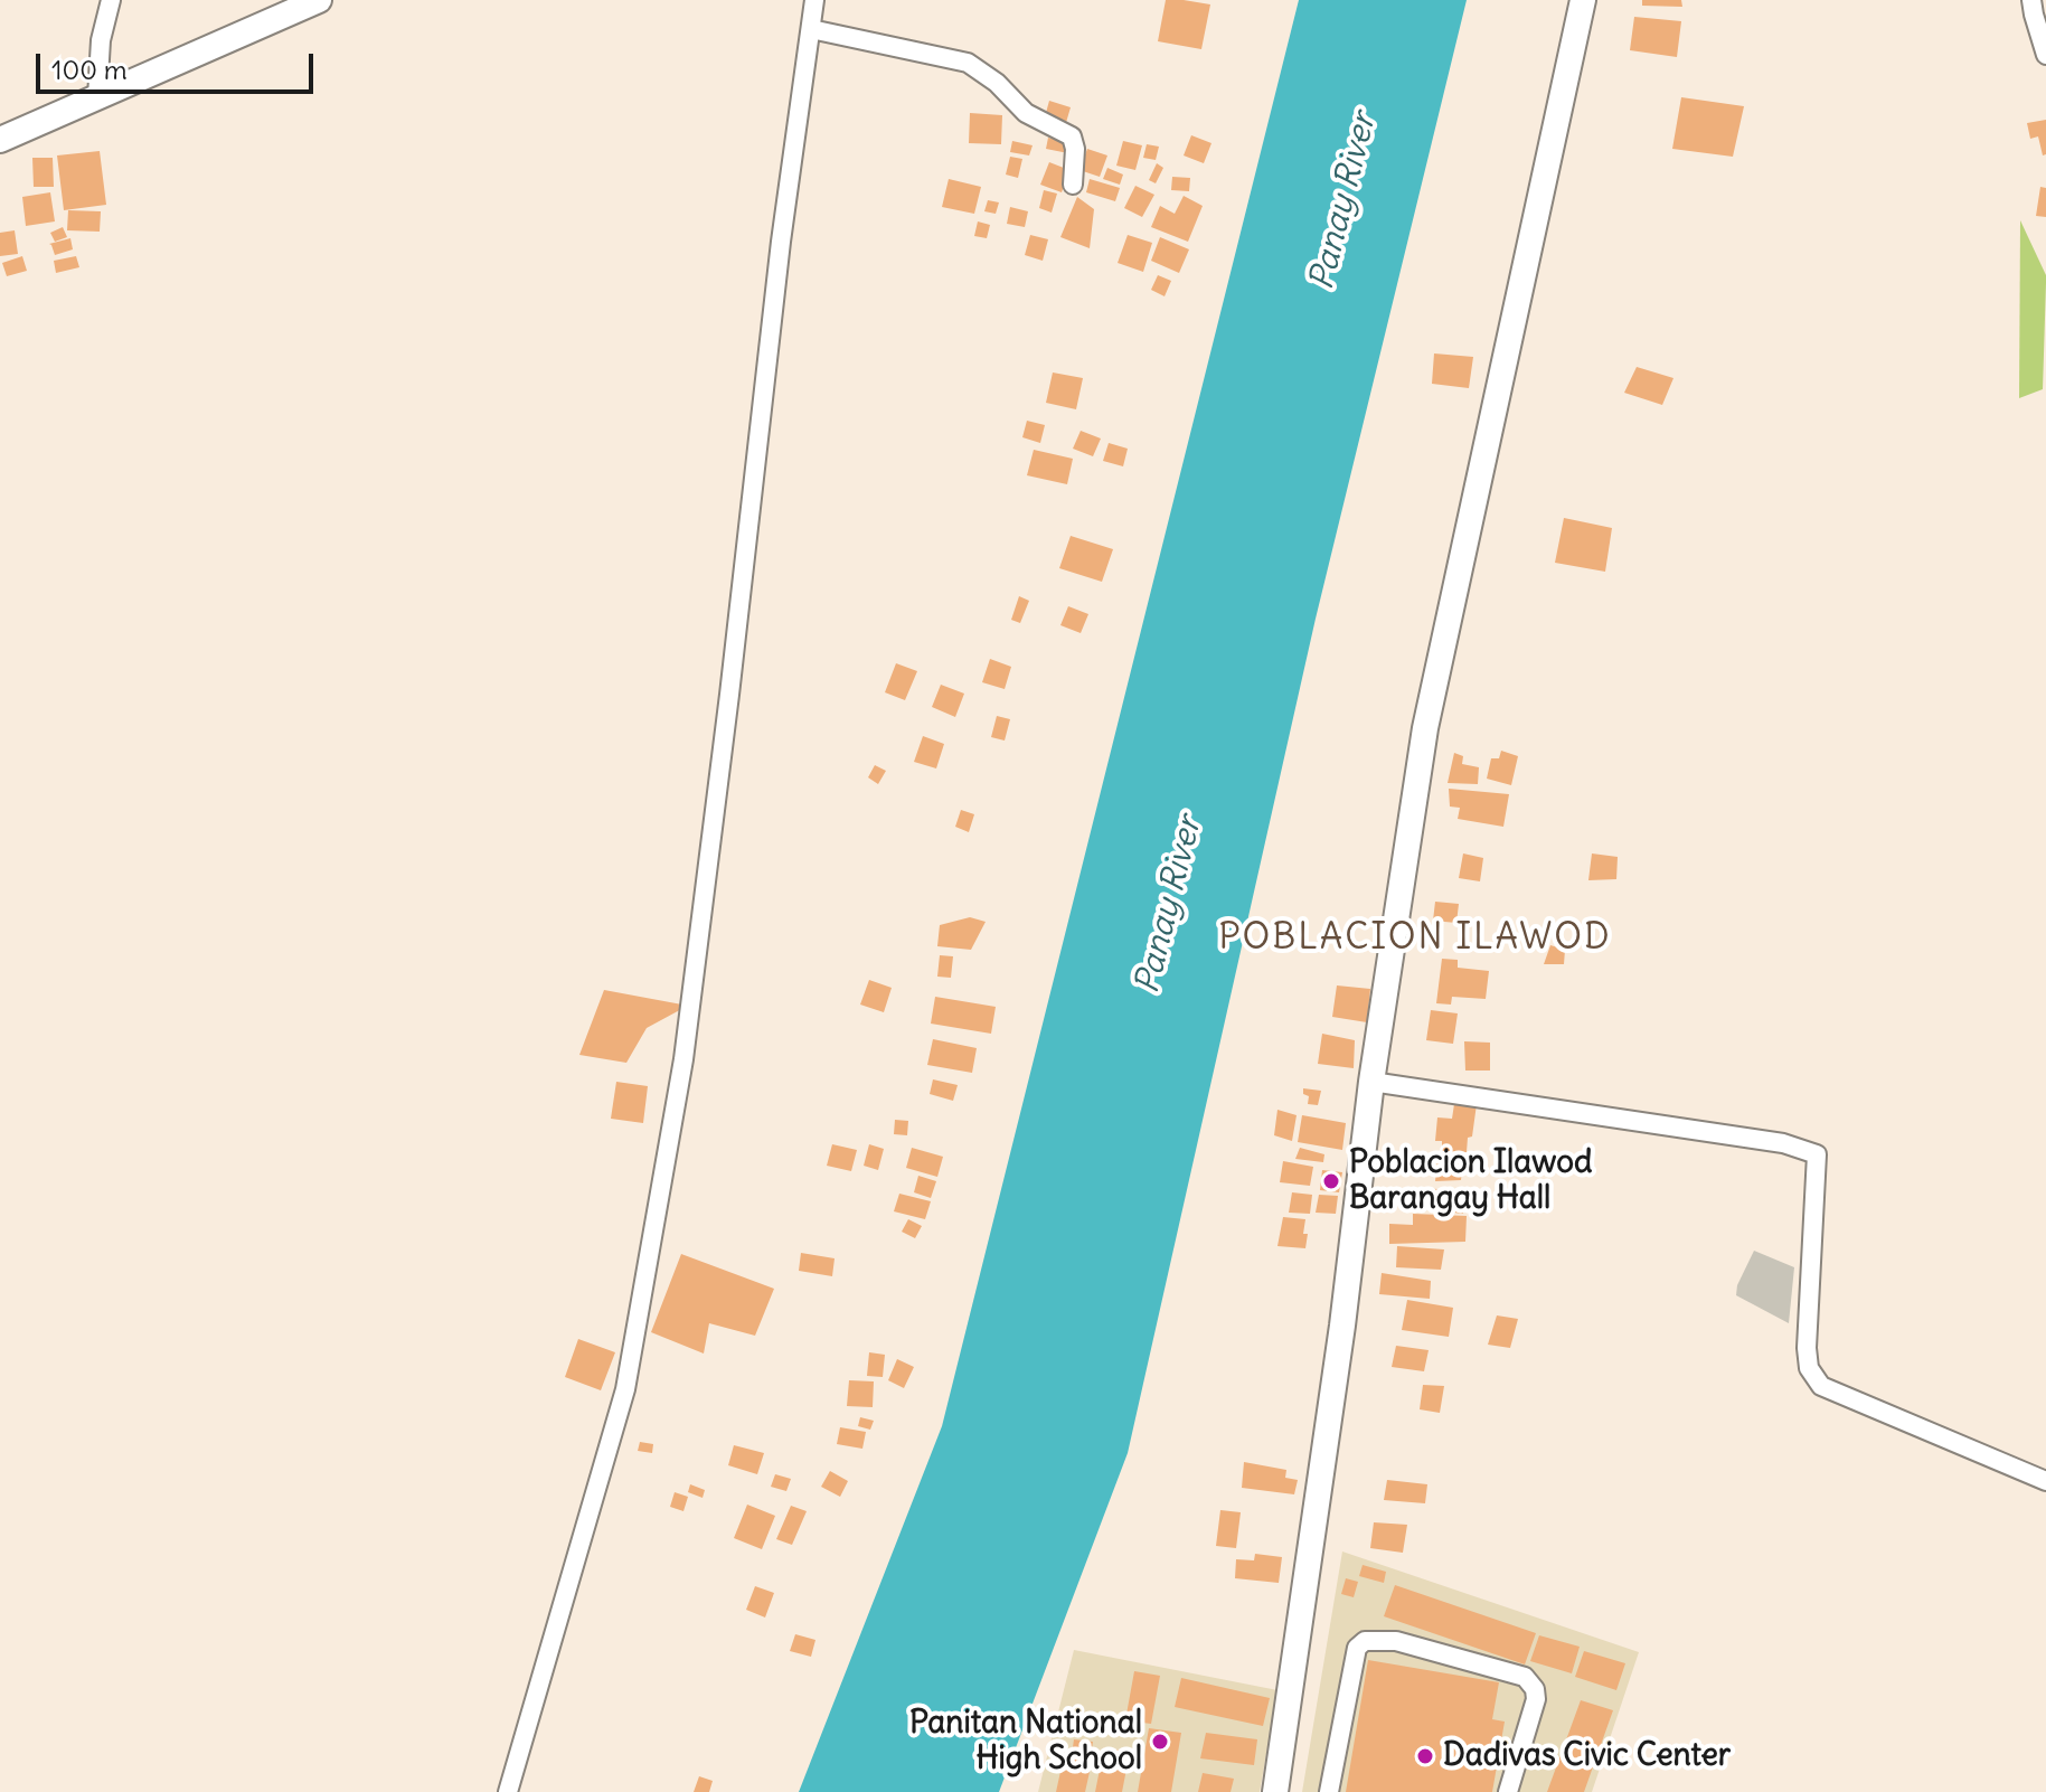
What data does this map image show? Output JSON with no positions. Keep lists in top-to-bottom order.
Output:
{
  "districts": ["POBLACION ILAWOD"],
  "water": ["Panay River"],
  "places": ["Poblacion Ilawod Barangay Hall", "Panitan National High School", "Dadivas Civic Center"],
  "scale_bar": "100 m"
}
